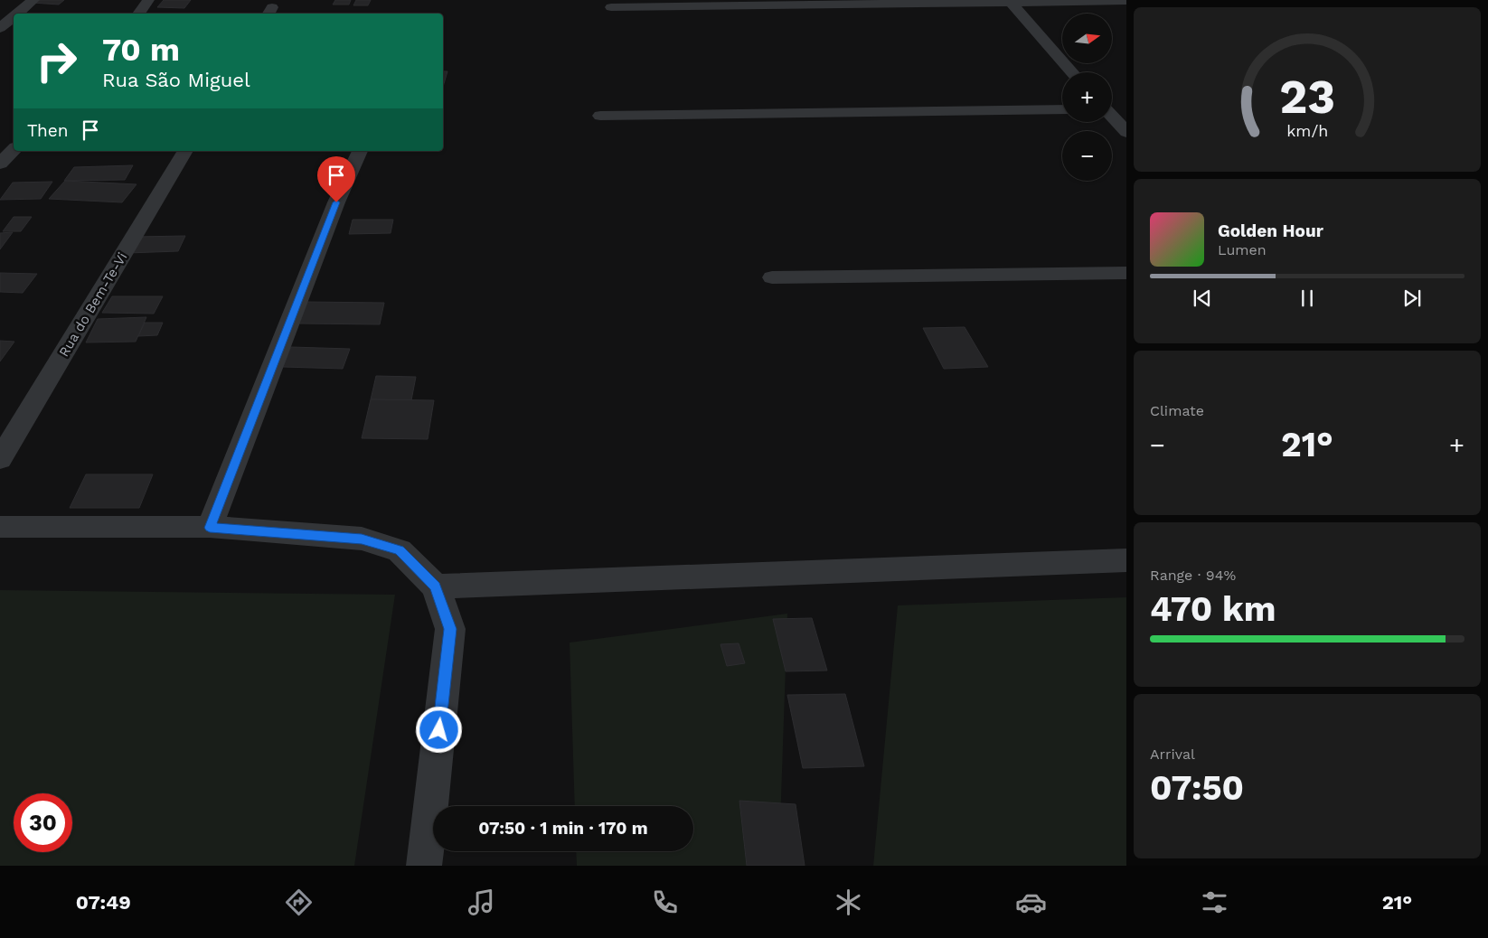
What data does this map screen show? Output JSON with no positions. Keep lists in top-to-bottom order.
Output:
{
  "streets": {
    "street": ["Rua do Bem-Te-Vi"]
  },
  "north": "right",
  "page": {
    "map_buttons": ["+", "−"],
    "turn": ["70 m", "Rua São Miguel"],
    "then": "Then",
    "song": ["Golden Hour", "Lumen"],
    "tile": [
      "Climate",
      ["Range · 94%", "470 km"],
      ["Arrival", "07:50"]
    ],
    "heat": ["−", "21°", "+"],
    "limit": "30",
    "trip": "07:50 · 1 min · 170 m",
    "tabs": ["07:49", "21°"],
    "gauge": ["23", "km/h"]
  }
}
